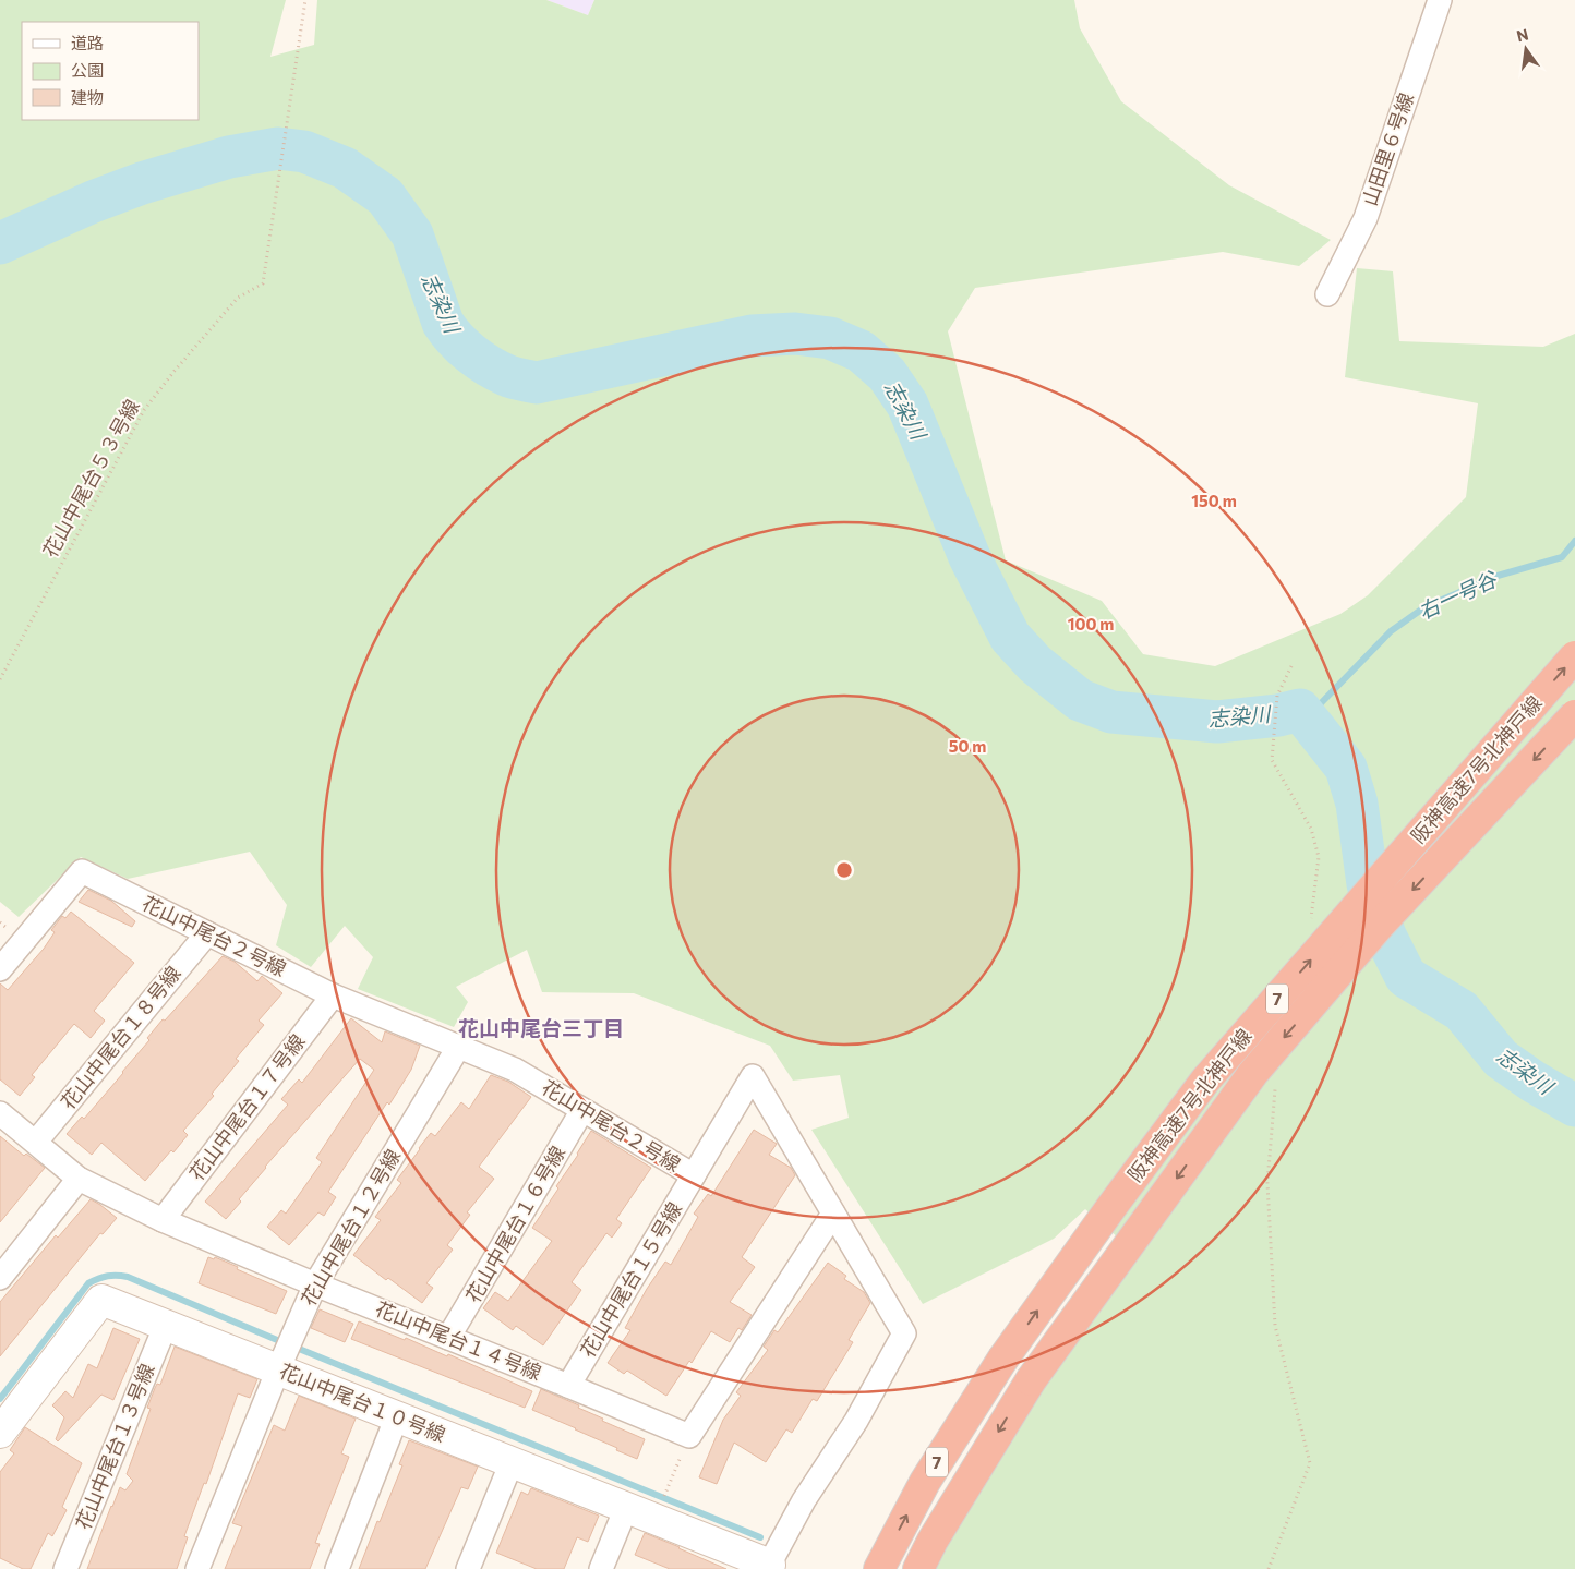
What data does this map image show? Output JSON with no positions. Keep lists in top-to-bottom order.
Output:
{
  "streets": {
    "highway": ["阪神高速7号北神戸線", "7"],
    "street": [
      "山田里６号線",
      "花山中尾台２号線",
      "花山中尾台１８号線",
      "花山中尾台１７号線",
      "花山中尾台１６号線",
      "花山中尾台１２号線",
      "花山中尾台１５号線",
      "花山中尾台１４号線",
      "花山中尾台１０号線",
      "花山中尾台１３号線"
    ],
    "path": ["花山中尾台５３号線"]
  },
  "crossings": [
    ["花山中尾台２号線", "花山中尾台１８号線"],
    ["花山中尾台２号線", "花山中尾台１７号線"],
    ["花山中尾台２号線", "花山中尾台１６号線"],
    ["花山中尾台２号線", "花山中尾台１２号線"],
    ["花山中尾台２号線", "花山中尾台１５号線"],
    ["花山中尾台２号線", "花山中尾台１０号線"],
    ["花山中尾台１８号線", "花山中尾台１４号線"],
    ["花山中尾台１７号線", "花山中尾台１４号線"],
    ["花山中尾台１６号線", "花山中尾台１４号線"],
    ["花山中尾台１２号線", "花山中尾台１４号線"],
    ["花山中尾台１２号線", "花山中尾台１０号線"],
    ["花山中尾台１５号線", "花山中尾台１４号線"],
    ["花山中尾台１０号線", "花山中尾台１３号線"]
  ],
  "districts": ["花山中尾台三丁目"],
  "water": ["志染川", "右一号谷"],
  "legend": ["道路", "公園", "建物"],
  "north": "top",
  "rings": ["150 m", "100 m", "50 m"]
}
